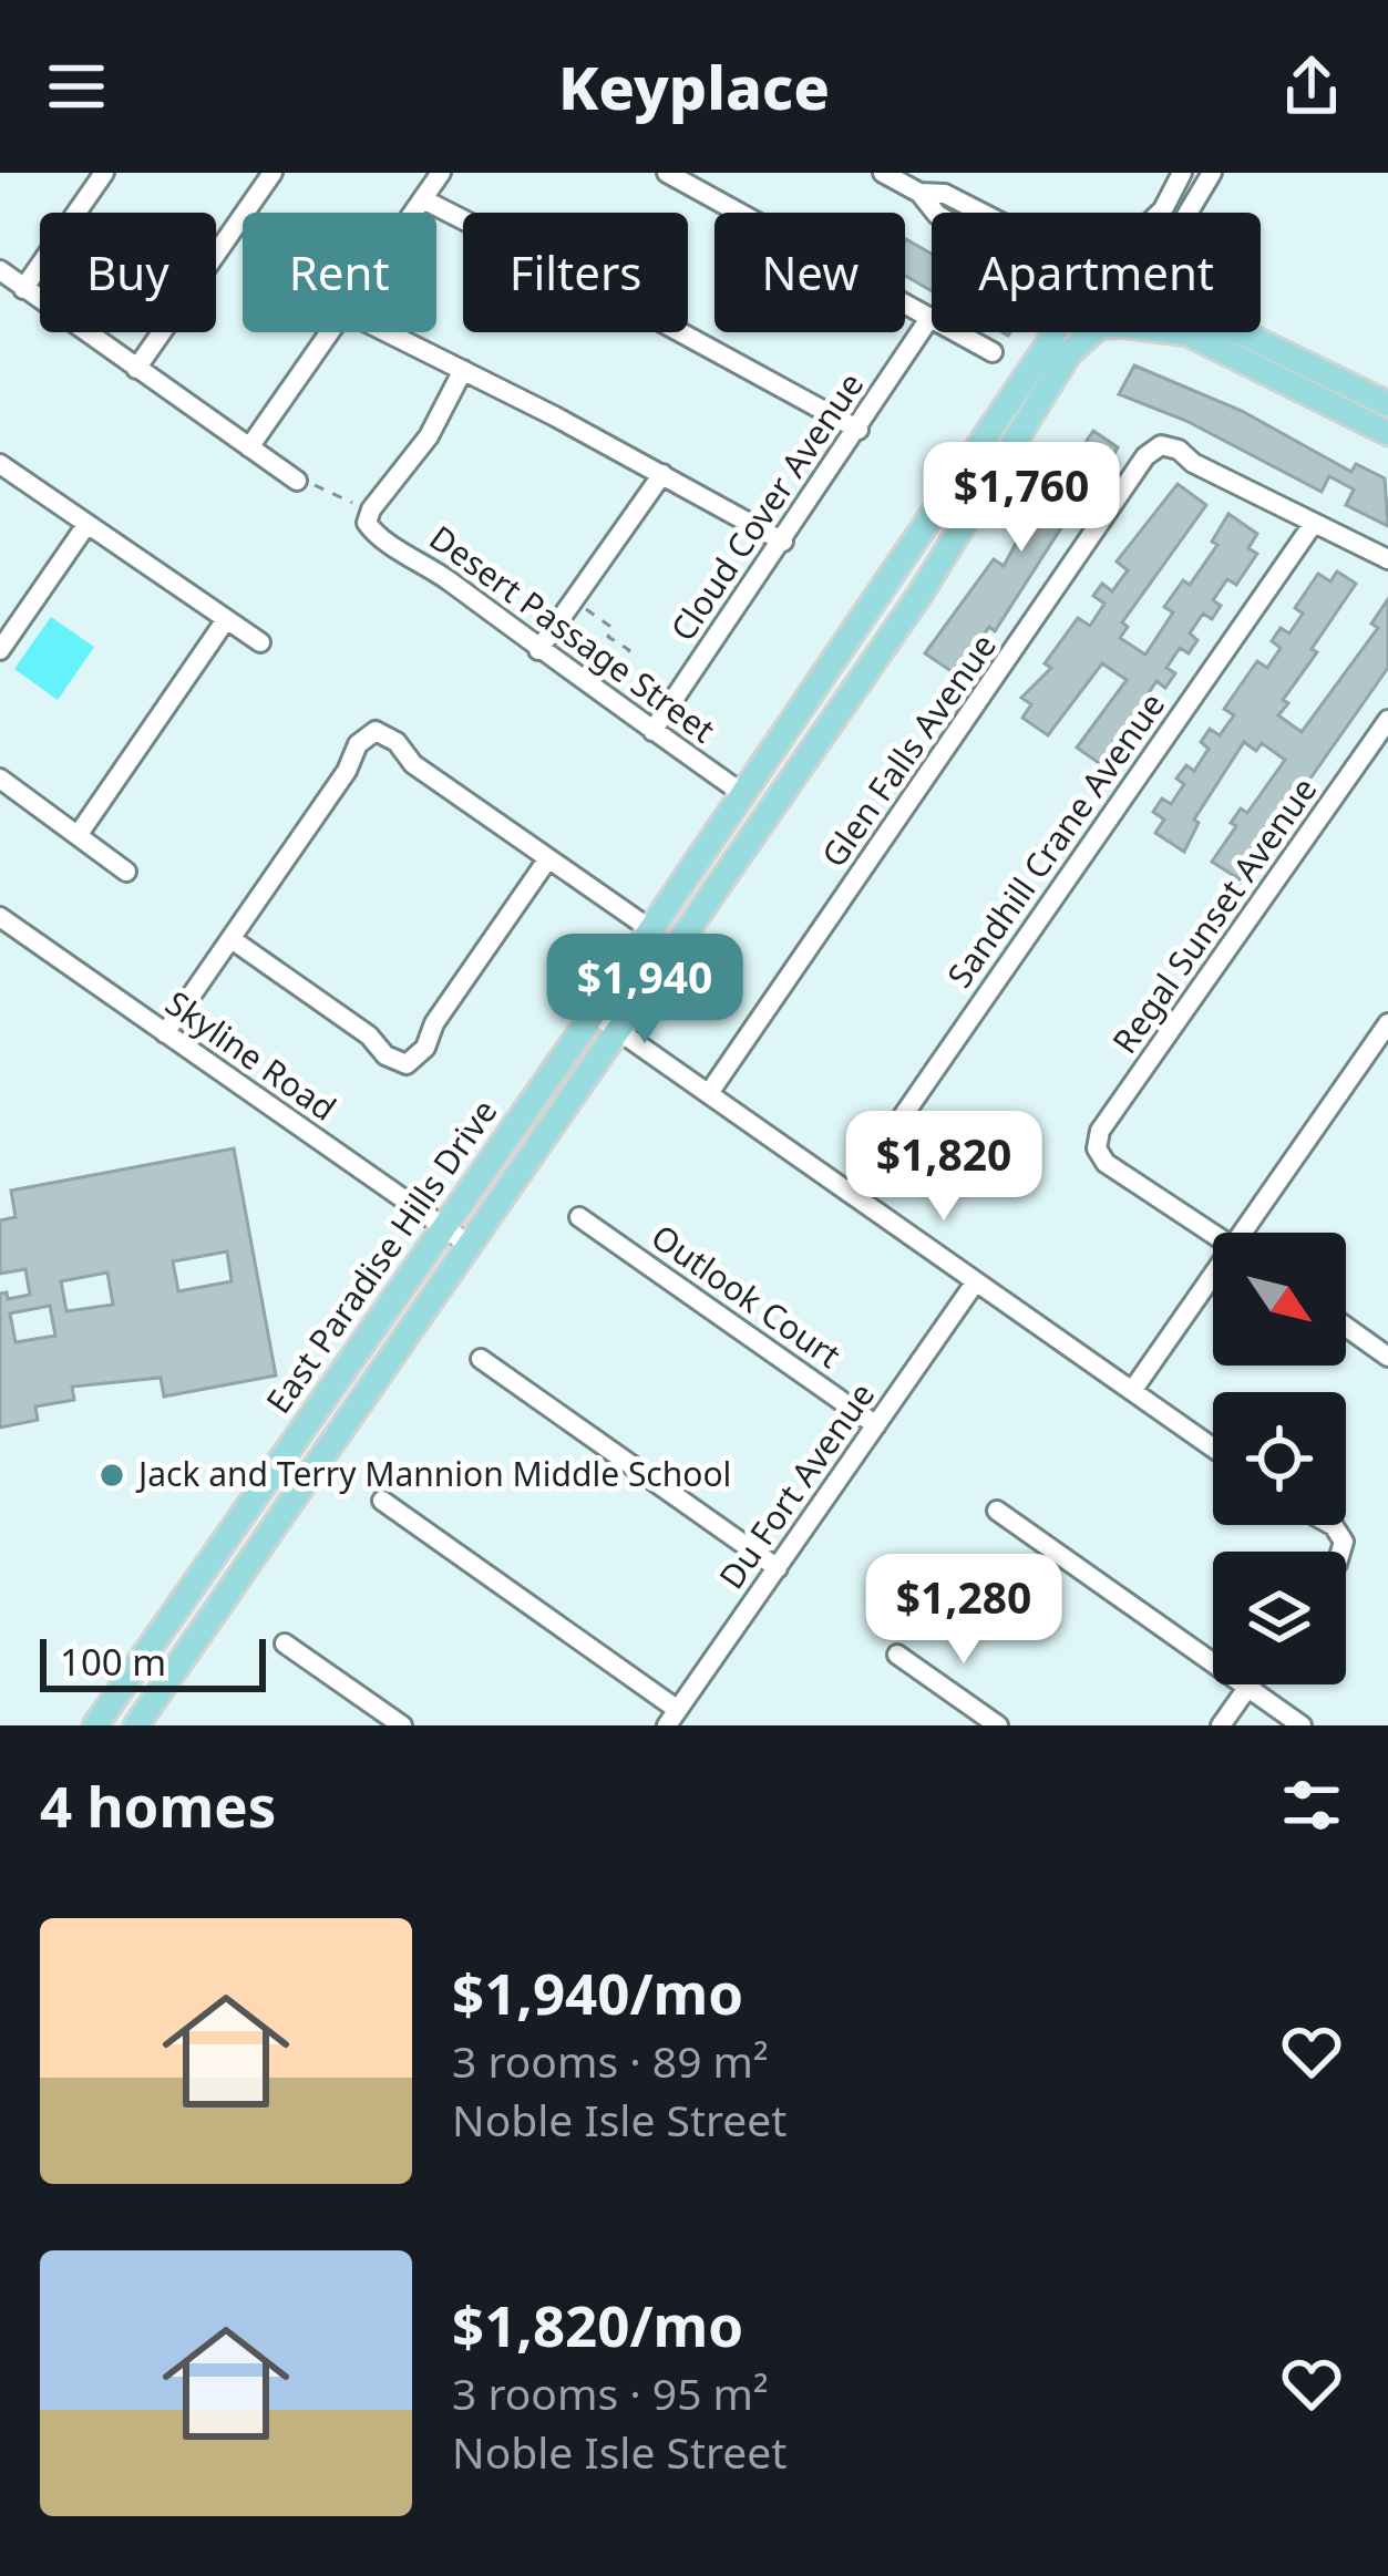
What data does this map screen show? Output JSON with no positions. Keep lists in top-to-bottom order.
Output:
{
  "streets": {
    "main road": ["East Paradise Hills Drive"],
    "street": [
      "Cloud Cover Avenue",
      "Desert Passage Street",
      "Glen Falls Avenue",
      "Sandhill Crane Avenue",
      "Regal Sunset Avenue",
      "Skyline Road",
      "Outlook Court",
      "Du Fort Avenue"
    ]
  },
  "crossings": [
    ["Cloud Cover Avenue", "Desert Passage Street"],
    ["Desert Passage Street", "East Paradise Hills Drive"],
    ["Glen Falls Avenue", "Sandhill Crane Avenue"],
    ["Skyline Road", "East Paradise Hills Drive"],
    ["Outlook Court", "Du Fort Avenue"]
  ],
  "places": ["Jack and Terry Mannion Middle School"],
  "scale_bar": "100 m",
  "north": "bottom right",
  "page": {
    "header": "Keyplace",
    "chip": [
      "Buy",
      "Rent",
      "Filters",
      "New",
      "Apartment"
    ],
    "price": [
      "$1,760",
      "$1,940",
      "$1,820",
      "$1,280"
    ],
    "scale": "100 m",
    "heading": "4 homes",
    "list": [
      {
        "name": "$1,940/mo",
        "note": "3 rooms · 89 m² · Noble Isle Street"
      },
      {
        "name": "$1,820/mo",
        "note": "3 rooms · 95 m² · Noble Isle Street"
      }
    ]
  }
}
